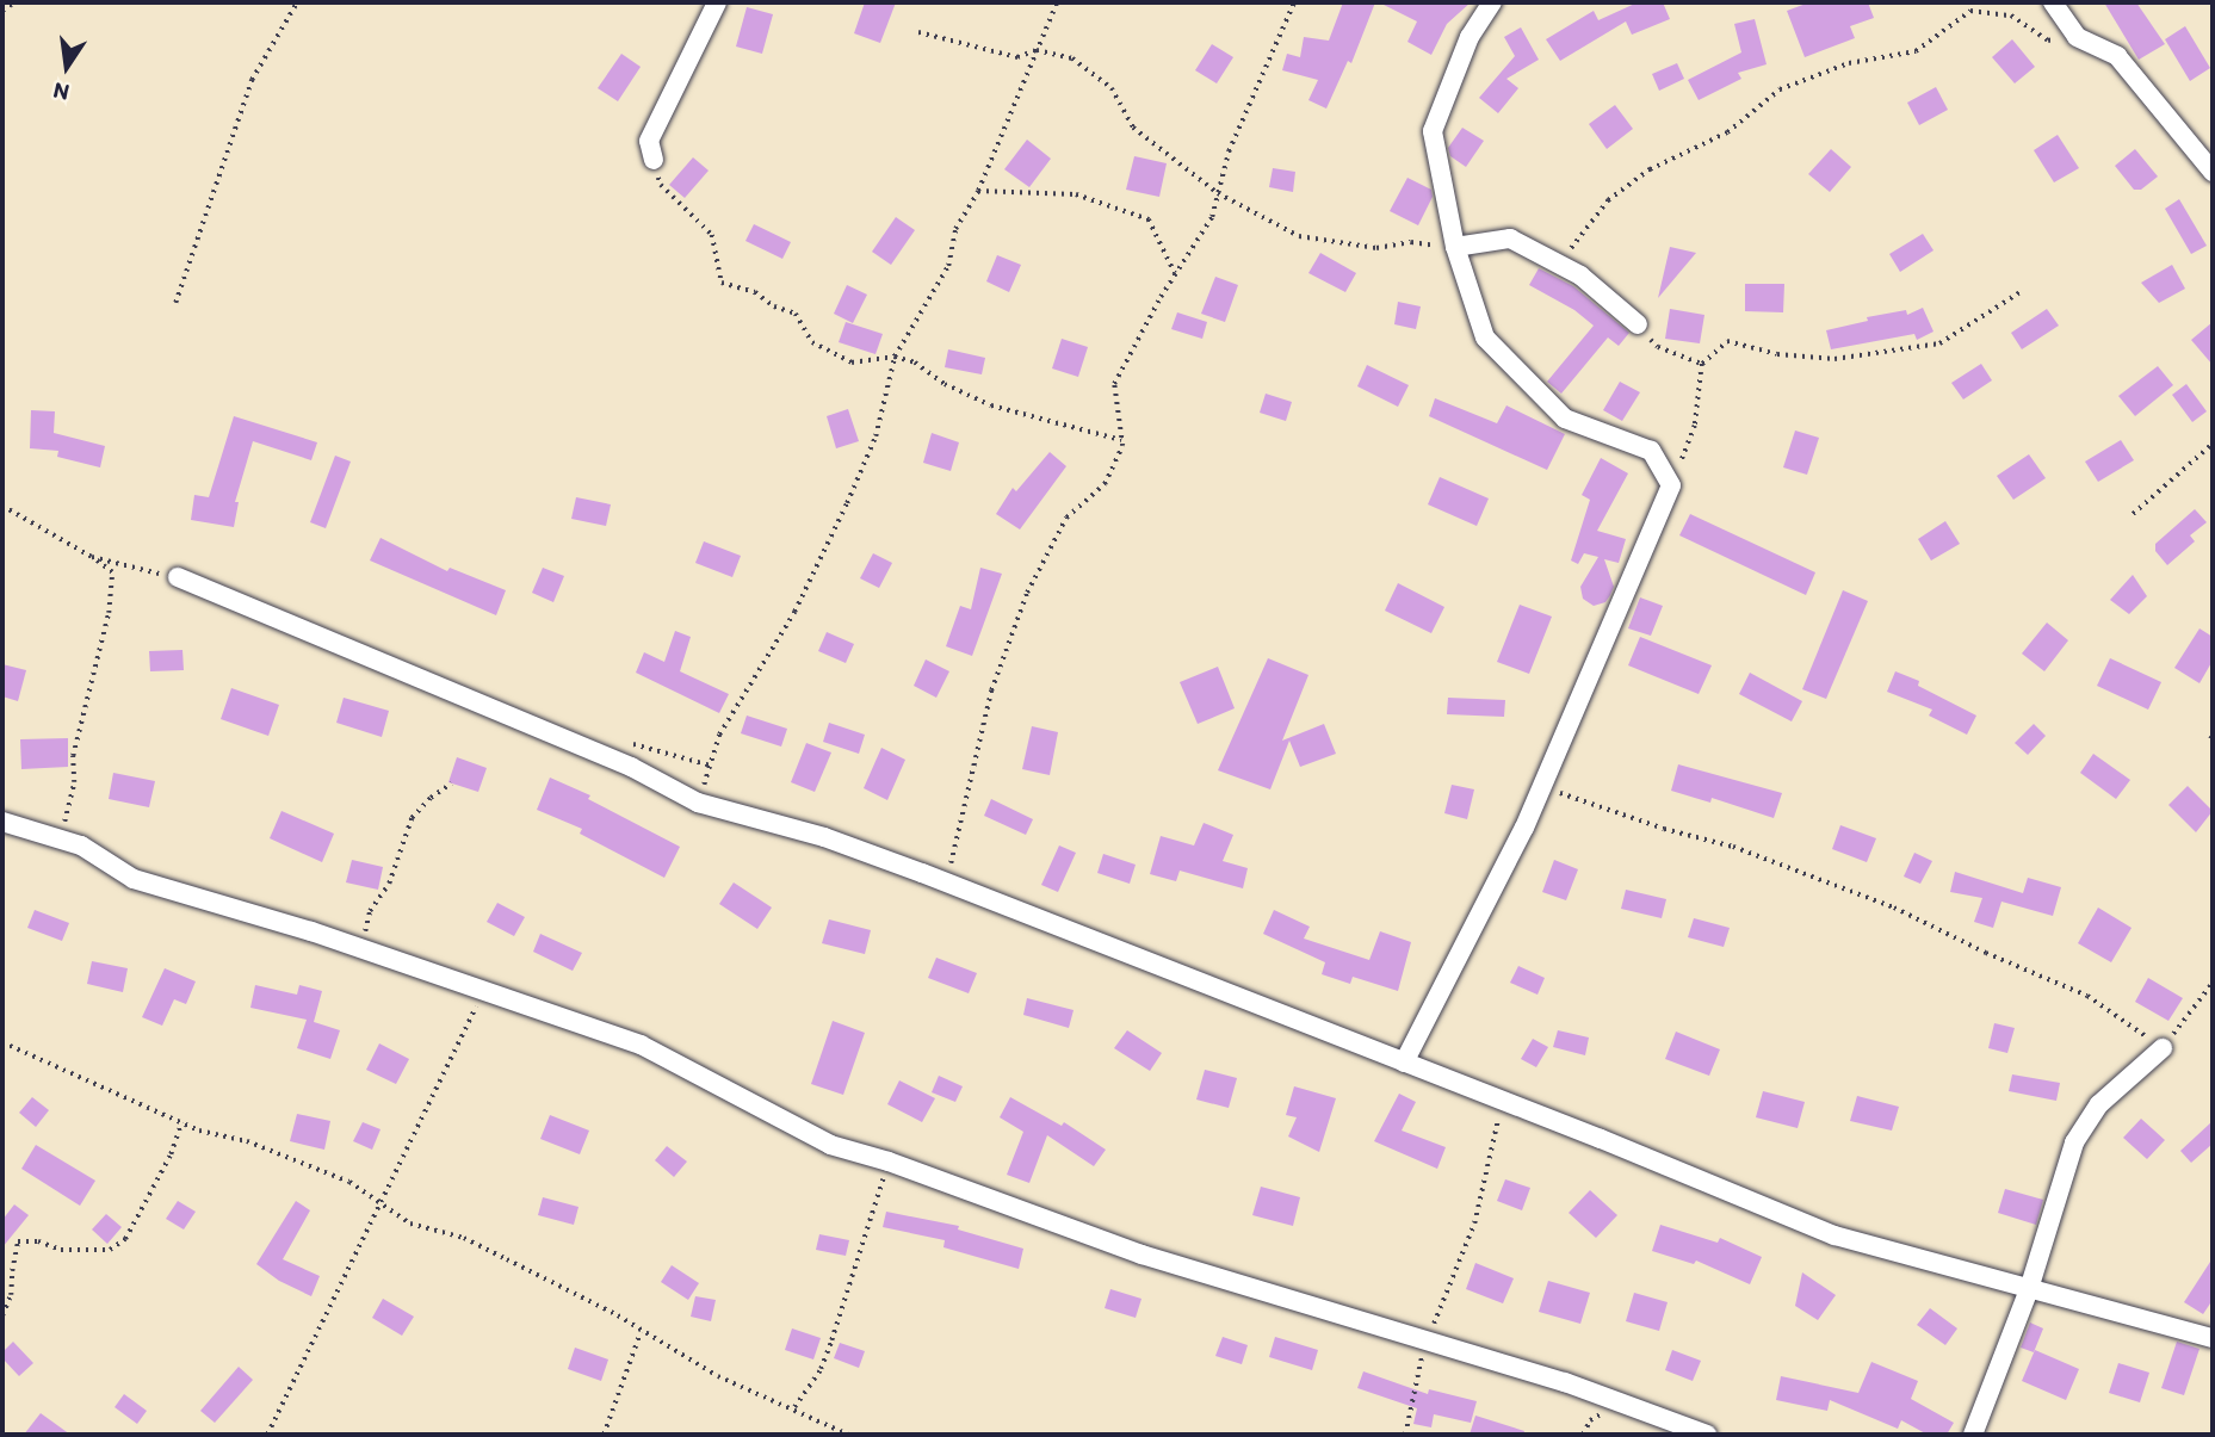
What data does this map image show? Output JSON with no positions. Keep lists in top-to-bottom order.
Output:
{
  "north": "bottom"
}
